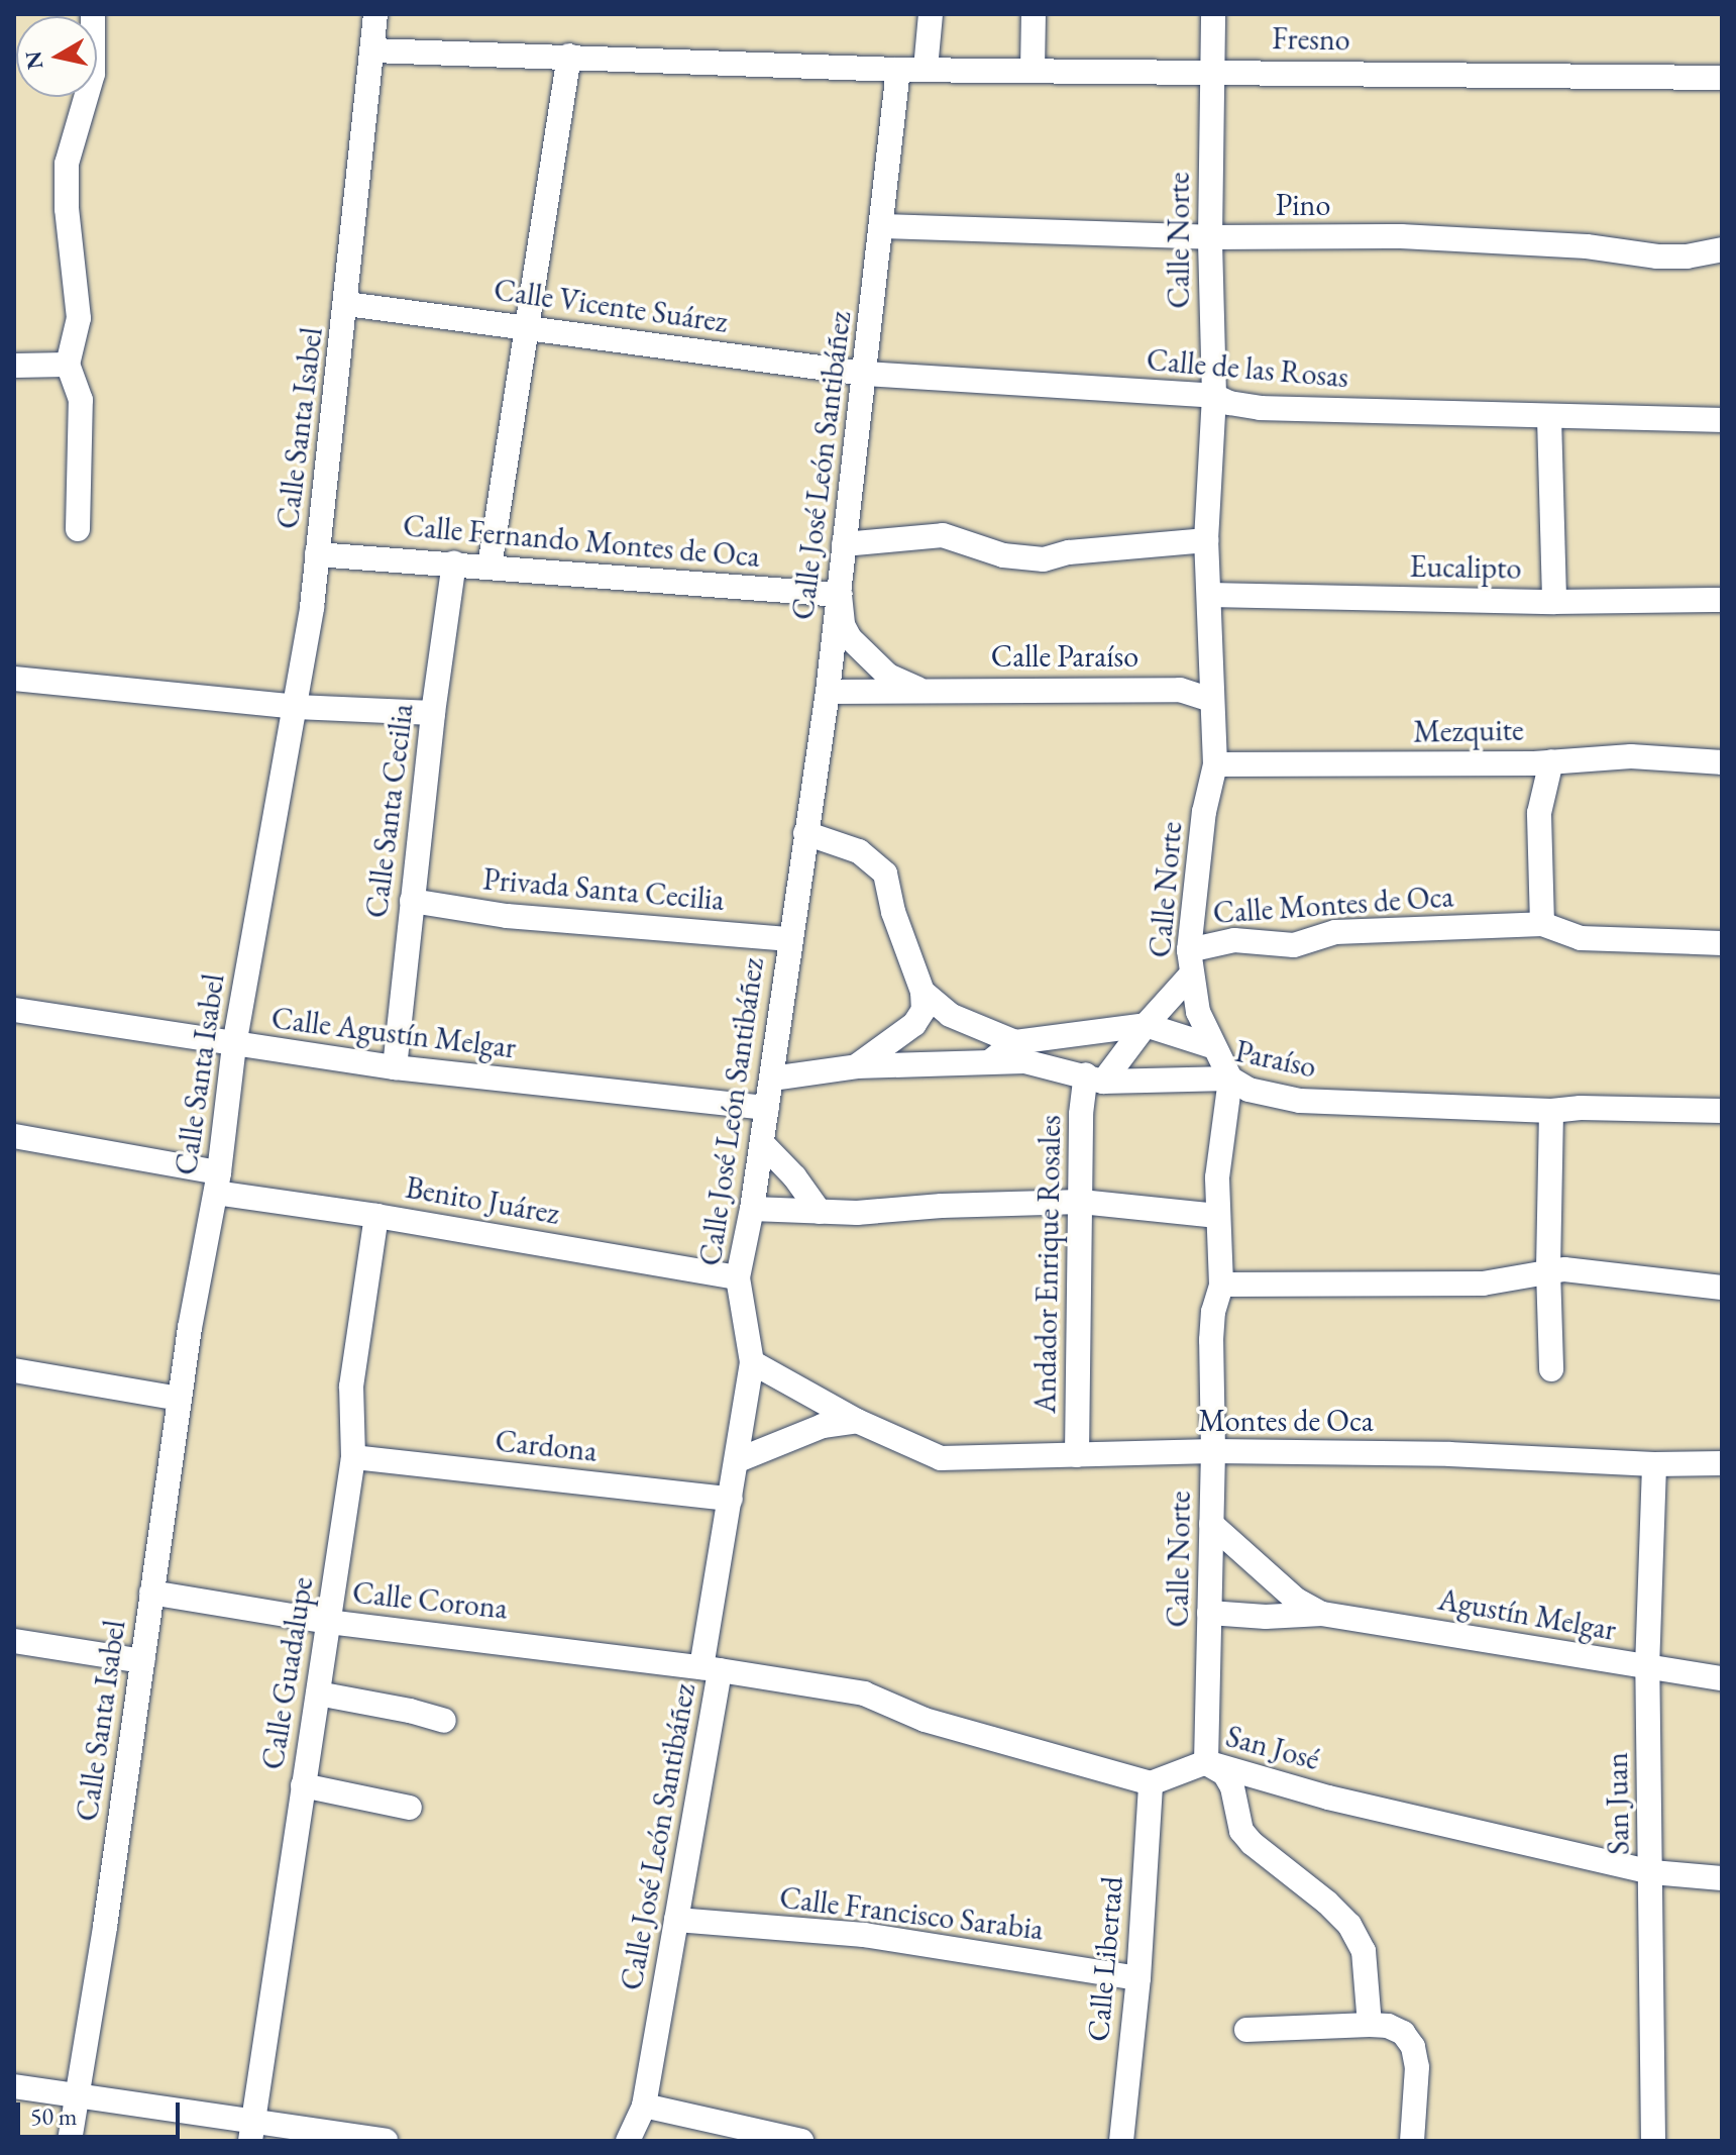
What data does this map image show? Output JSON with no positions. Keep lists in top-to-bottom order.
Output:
{
  "streets": {
    "street": [
      "Fresno",
      "Pino",
      "Calle Norte",
      "Calle Vicente Suárez",
      "Calle de las Rosas",
      "Calle Santa Isabel",
      "Calle José León Santibáñez",
      "Calle Fernando Montes de Oca",
      "Eucalipto",
      "Calle Paraíso",
      "Mezquite",
      "Calle Santa Cecilia",
      "Privada Santa Cecilia",
      "Calle Montes de Oca",
      "Calle Agustín Melgar",
      "Paraíso",
      "Benito Juárez",
      "Andador Enrique Rosales",
      "Montes de Oca",
      "Cardona",
      "Calle Corona",
      "Agustín Melgar",
      "Calle Guadalupe",
      "San José",
      "San Juan",
      "Calle Francisco Sarabia",
      "Calle Libertad"
    ]
  },
  "crossings": [
    ["Fresno", "Calle Norte"],
    ["Fresno", "Calle Santa Isabel"],
    ["Fresno", "Calle José León Santibáñez"],
    ["Pino", "Calle Norte"],
    ["Pino", "Calle José León Santibáñez"],
    ["Calle Norte", "Calle de las Rosas"],
    ["Calle Norte", "Eucalipto"],
    ["Calle Norte", "Calle Paraíso"],
    ["Calle Norte", "Mezquite"],
    ["Calle Norte", "Calle Montes de Oca"],
    ["Calle Norte", "Paraíso"],
    ["Calle Norte", "Montes de Oca"],
    ["Calle Norte", "Agustín Melgar"],
    ["Calle Norte", "San José"],
    ["Calle Vicente Suárez", "Calle de las Rosas"],
    ["Calle Vicente Suárez", "Calle Santa Isabel"],
    ["Calle Vicente Suárez", "Calle José León Santibáñez"],
    ["Calle de las Rosas", "Calle José León Santibáñez"],
    ["Calle Santa Isabel", "Calle Fernando Montes de Oca"],
    ["Calle Santa Isabel", "Calle Agustín Melgar"],
    ["Calle Santa Isabel", "Benito Juárez"],
    ["Calle Santa Isabel", "Calle Corona"],
    ["Calle José León Santibáñez", "Calle Fernando Montes de Oca"],
    ["Calle José León Santibáñez", "Calle Paraíso"],
    ["Calle José León Santibáñez", "Privada Santa Cecilia"],
    ["Calle José León Santibáñez", "Calle Agustín Melgar"],
    ["Calle José León Santibáñez", "Paraíso"],
    ["Calle José León Santibáñez", "Benito Juárez"],
    ["Calle José León Santibáñez", "Montes de Oca"],
    ["Calle José León Santibáñez", "Cardona"],
    ["Calle José León Santibáñez", "Calle Corona"],
    ["Calle José León Santibáñez", "Calle Francisco Sarabia"],
    ["Calle Fernando Montes de Oca", "Calle Paraíso"],
    ["Calle Fernando Montes de Oca", "Calle Santa Cecilia"],
    ["Calle Santa Cecilia", "Privada Santa Cecilia"],
    ["Calle Santa Cecilia", "Calle Agustín Melgar"],
    ["Paraíso", "Andador Enrique Rosales"],
    ["Benito Juárez", "Calle Guadalupe"],
    ["Andador Enrique Rosales", "Montes de Oca"],
    ["Montes de Oca", "San Juan"],
    ["Cardona", "Calle Guadalupe"],
    ["Calle Corona", "Calle Guadalupe"],
    ["Agustín Melgar", "San Juan"],
    ["San José", "San Juan"],
    ["San José", "Calle Libertad"],
    ["Calle Francisco Sarabia", "Calle Libertad"]
  ],
  "scale_bar": "50 m",
  "north": "left"
}
